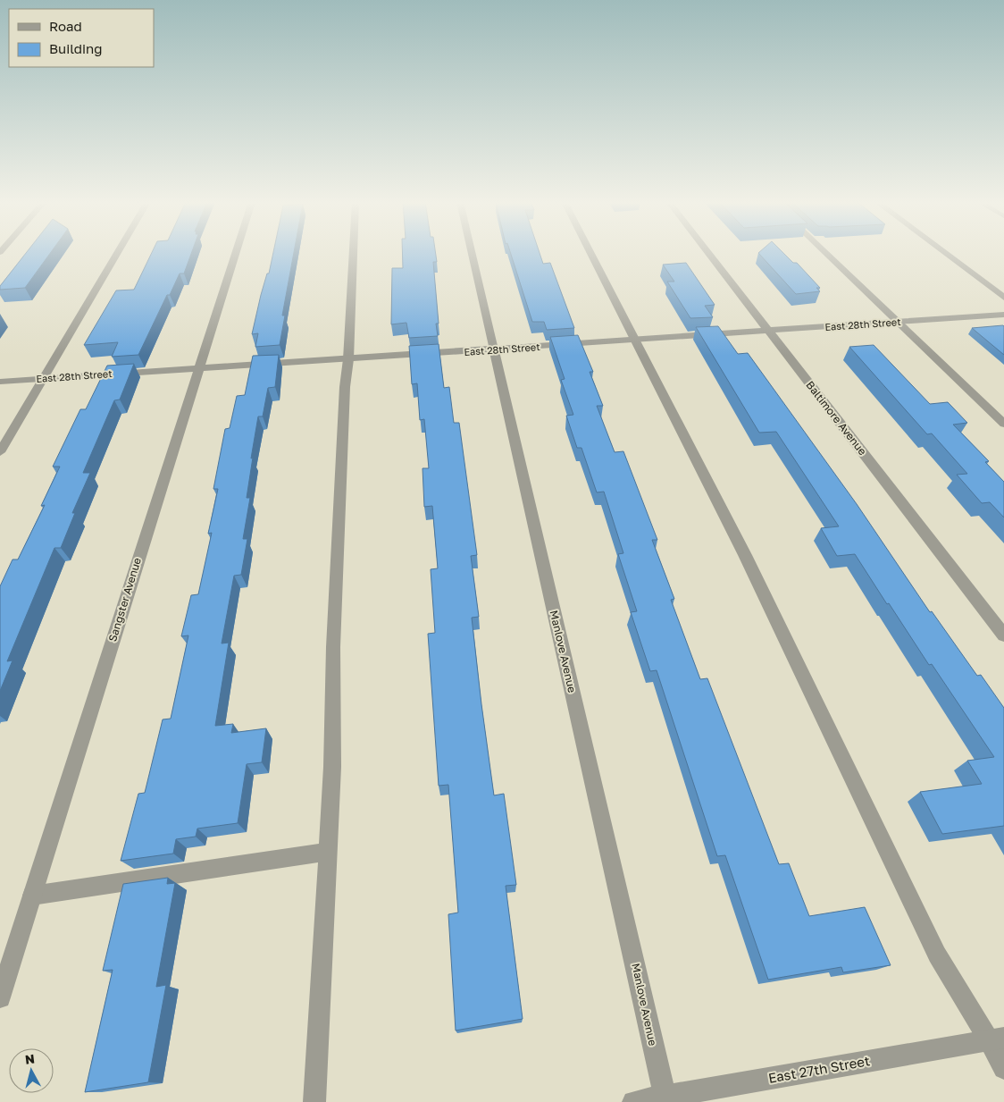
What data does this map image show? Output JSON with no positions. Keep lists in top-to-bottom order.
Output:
{
  "streets": {
    "street": [
      "East 28th Street",
      "Baltimore Avenue",
      "Sangster Avenue",
      "Manlove Avenue",
      "East 27th Street"
    ]
  },
  "crossings": [
    ["East 28th Street", "Baltimore Avenue"],
    ["East 28th Street", "Sangster Avenue"],
    ["East 28th Street", "Manlove Avenue"],
    ["Manlove Avenue", "East 27th Street"]
  ],
  "legend": ["Road", "Building"],
  "north": "top"
}
